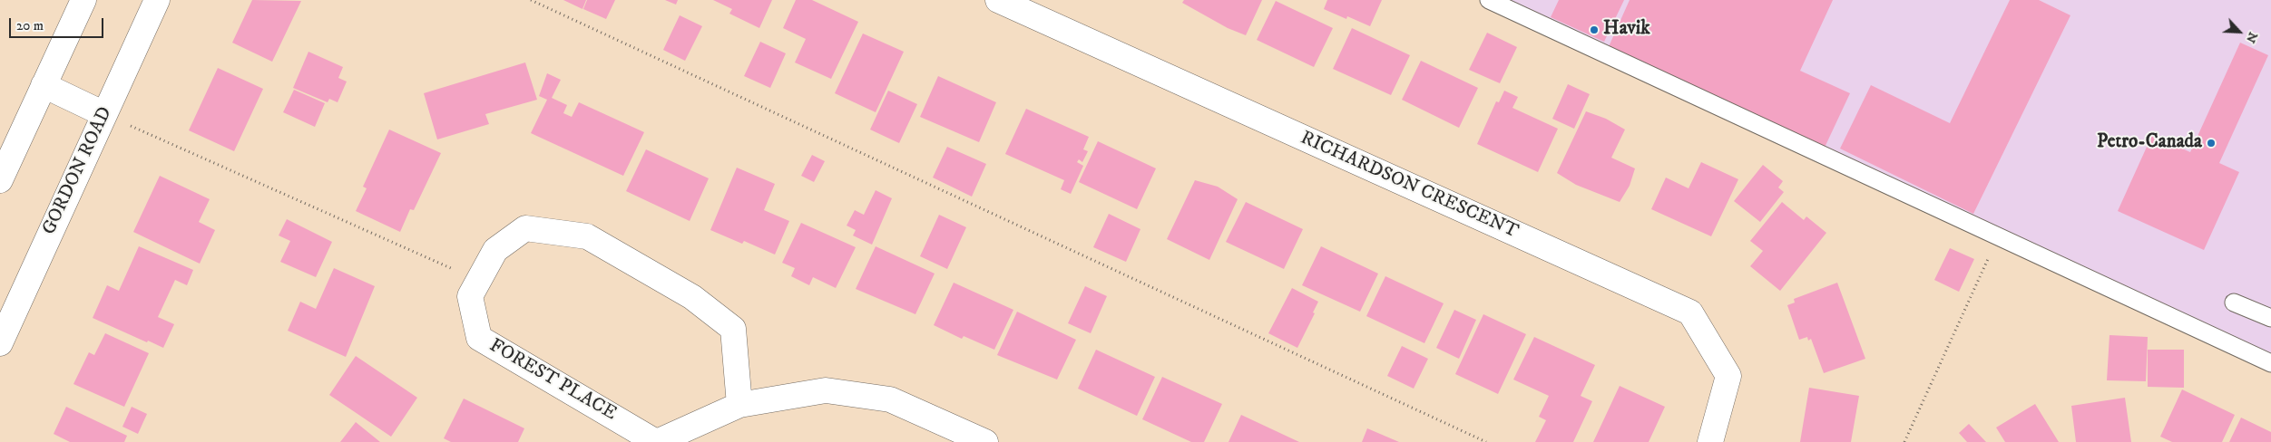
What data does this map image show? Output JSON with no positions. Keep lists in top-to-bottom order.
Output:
{
  "streets": {
    "street": ["GORDON ROAD", "RICHARDSON CRESCENT", "FOREST PLACE"]
  },
  "places": ["Havik", "Petro-Canada"],
  "scale_bar": "20 m",
  "north": "bottom right"
}
